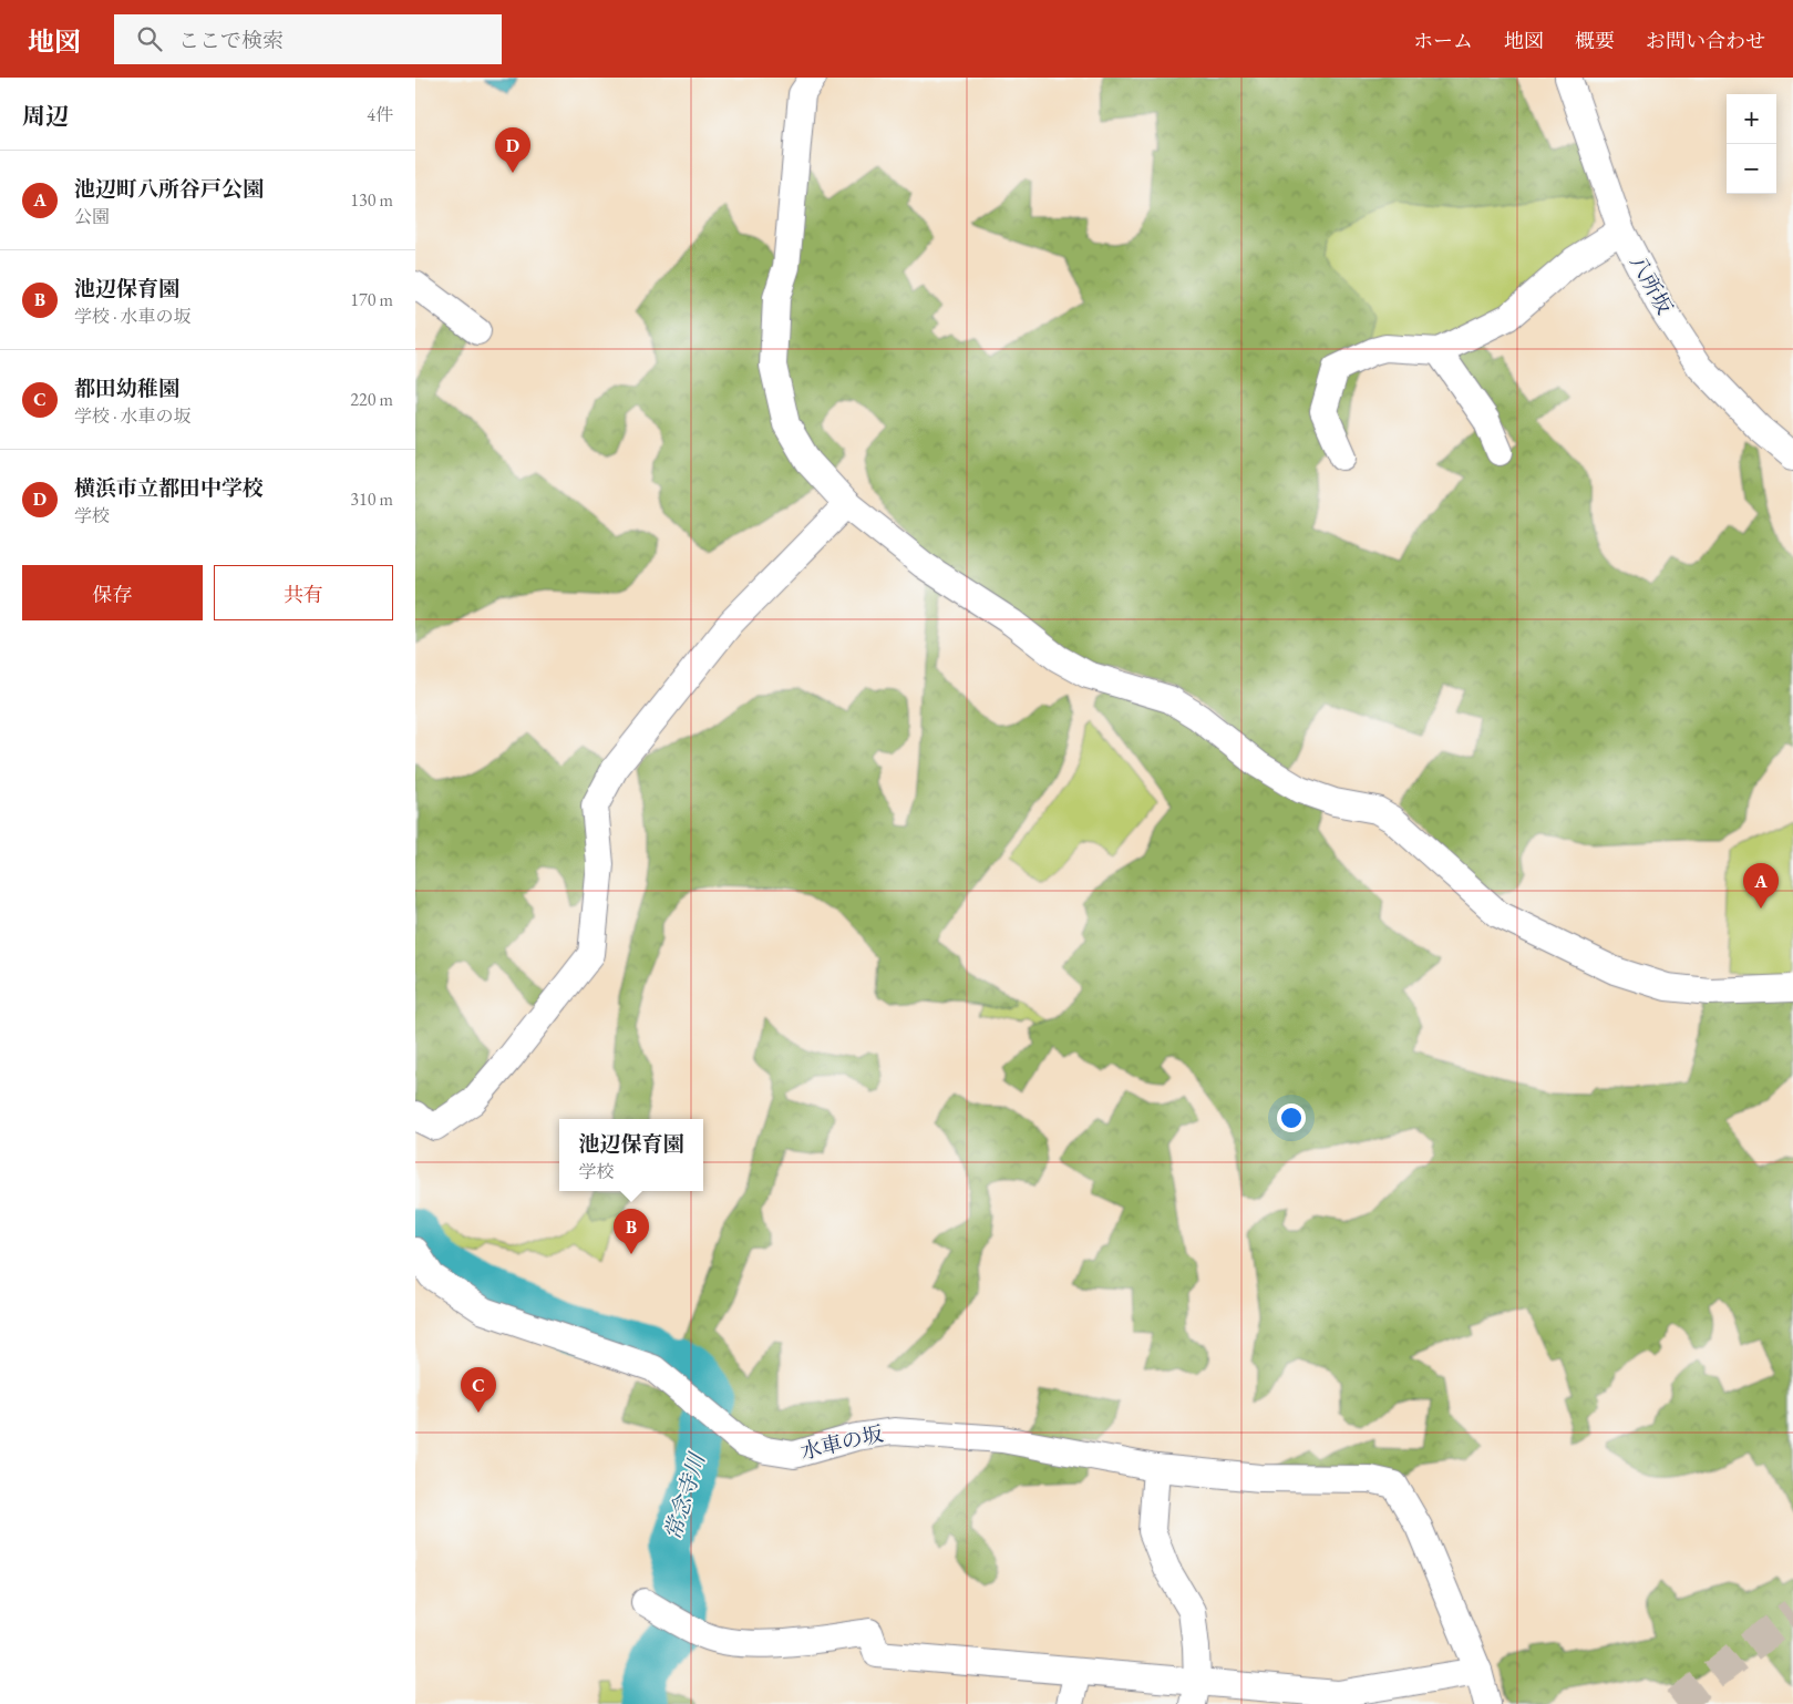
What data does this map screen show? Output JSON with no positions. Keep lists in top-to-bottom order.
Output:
{
  "streets": {
    "street": ["八所坂", "水車の坂"]
  },
  "water": ["常念寺川"],
  "page": {
    "header": "地図",
    "search": "ここで検索",
    "nav": [
      "ホーム",
      "地図",
      "概要",
      "お問い合わせ"
    ],
    "heading": ["周辺", "4件"],
    "map_buttons": ["+", "−"],
    "pins": [
      "D",
      "A",
      "B",
      "C"
    ],
    "list": [
      {
        "mark": "A",
        "name": "池辺町八所谷戸公園",
        "note": "公園",
        "value": "130 m"
      },
      {
        "mark": "B",
        "name": "池辺保育園",
        "note": "学校 · 水車の坂",
        "value": "170 m"
      },
      {
        "mark": "C",
        "name": "都田幼稚園",
        "note": "学校 · 水車の坂",
        "value": "220 m"
      },
      {
        "mark": "D",
        "name": "横浜市立都田中学校",
        "note": "学校",
        "value": "310 m"
      }
    ],
    "buttons": ["保存", "共有"],
    "popup": ["池辺保育園", "学校"]
  }
}
